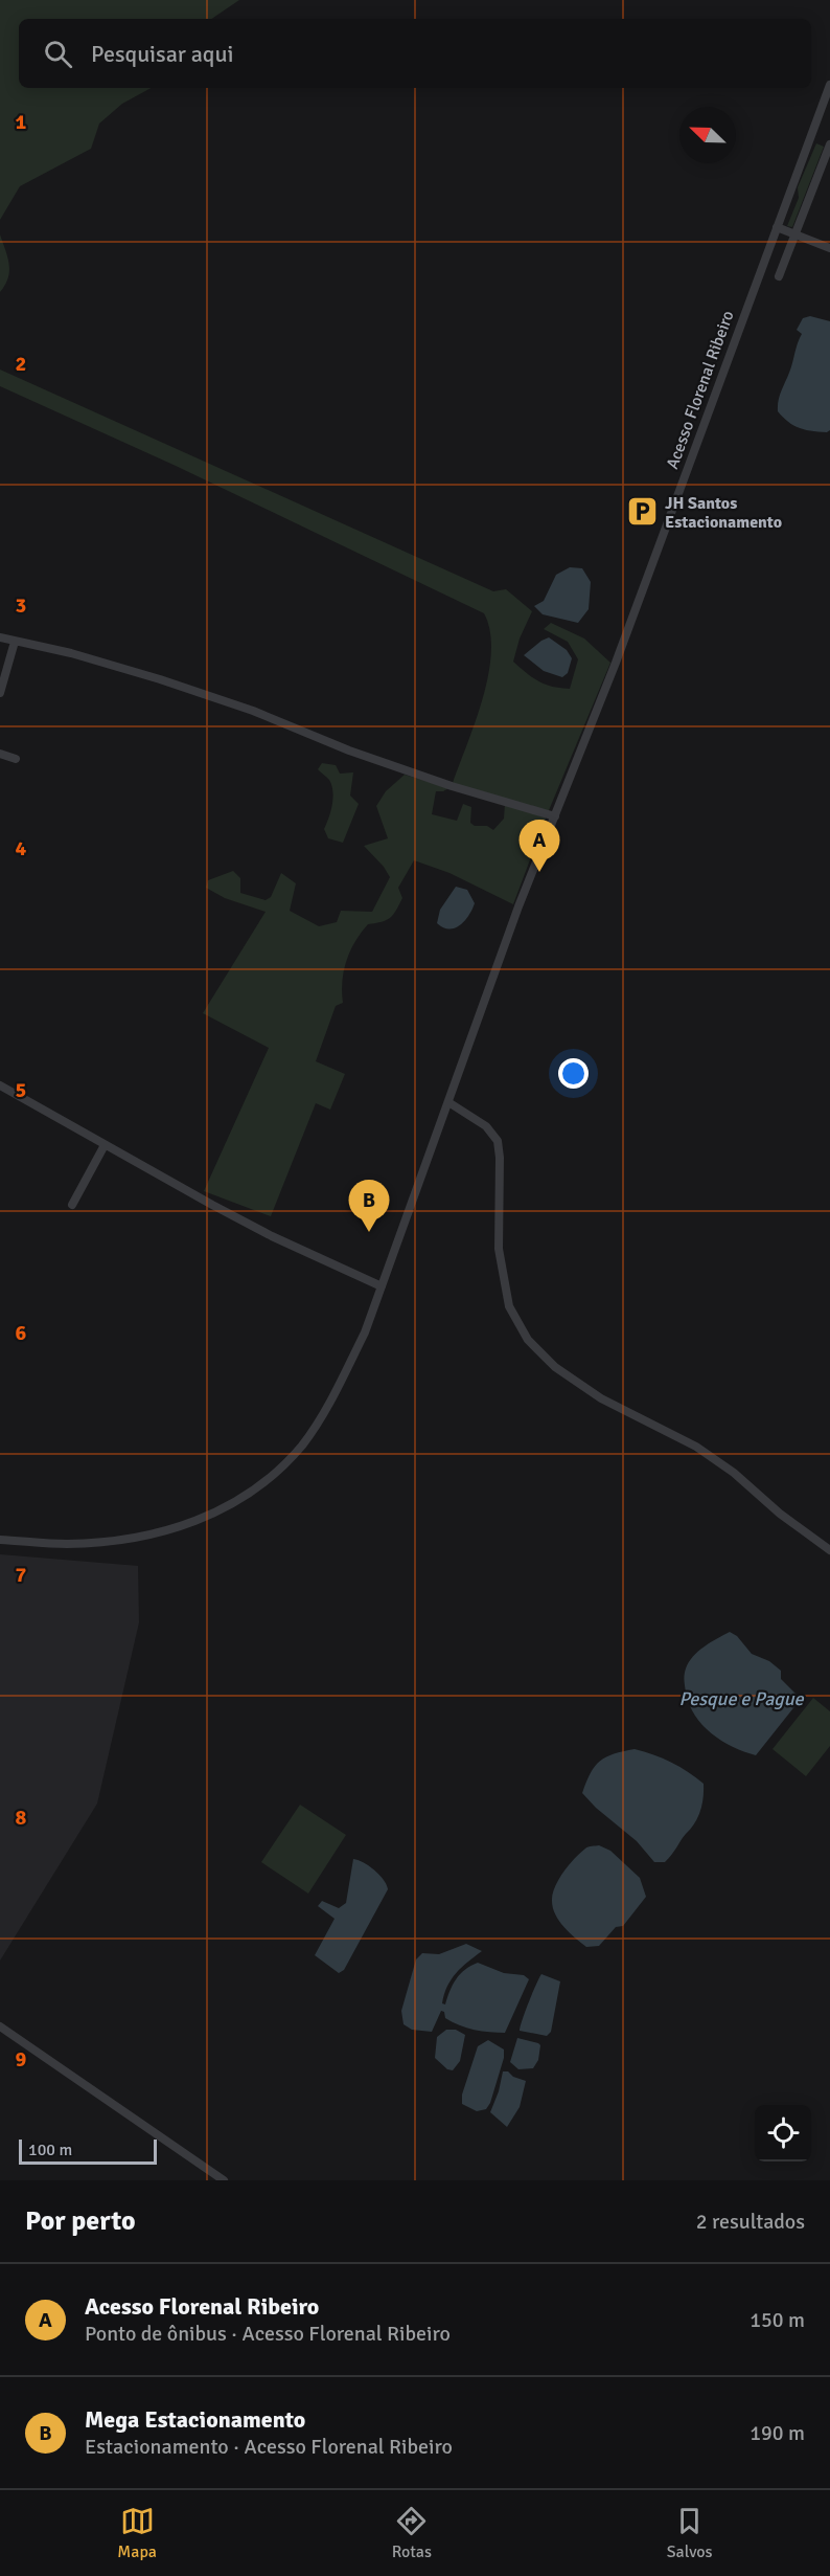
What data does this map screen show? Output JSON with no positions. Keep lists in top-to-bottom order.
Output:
{
  "streets": {
    "street": ["Acesso Florenal Ribeiro"]
  },
  "water": ["Pesque e Pague"],
  "places": {
    "parking": ["JH Santos Estacionamento"]
  },
  "scale_bar": "100 m",
  "north": "top left",
  "page": {
    "search": "Pesquisar aqui",
    "pins": ["A", "B"],
    "scale": "100 m",
    "heading": ["Por perto", "2 resultados"],
    "list": [
      {
        "mark": "A",
        "name": "Acesso Florenal Ribeiro",
        "note": "Ponto de ônibus · Acesso Florenal Ribeiro",
        "value": "150 m"
      },
      {
        "mark": "B",
        "name": "Mega Estacionamento",
        "note": "Estacionamento · Acesso Florenal Ribeiro",
        "value": "190 m"
      }
    ],
    "nav": ["Mapa", "Rotas", "Salvos"]
  },
  "grid": {
    "rows": [
      "1",
      "2",
      "3",
      "4",
      "5",
      "6",
      "7",
      "8",
      "9"
    ]
  }
}
